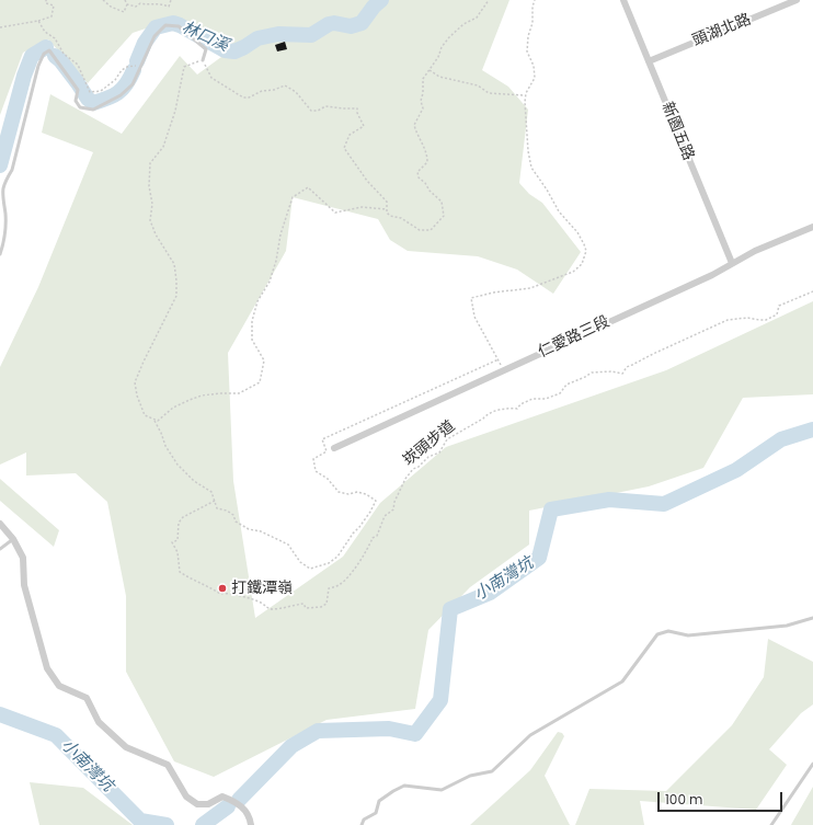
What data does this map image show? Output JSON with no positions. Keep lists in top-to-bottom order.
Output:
{
  "streets": {
    "street": ["頭湖北路", "新園五路", "仁愛路三段"],
    "path": ["崁頭步道"]
  },
  "crossings": [
    ["頭湖北路", "新園五路"],
    ["新園五路", "仁愛路三段"]
  ],
  "water": ["林口溪", "小南灣坑"],
  "places": ["打鐵潭嶺"],
  "scale_bar": "100 m"
}
